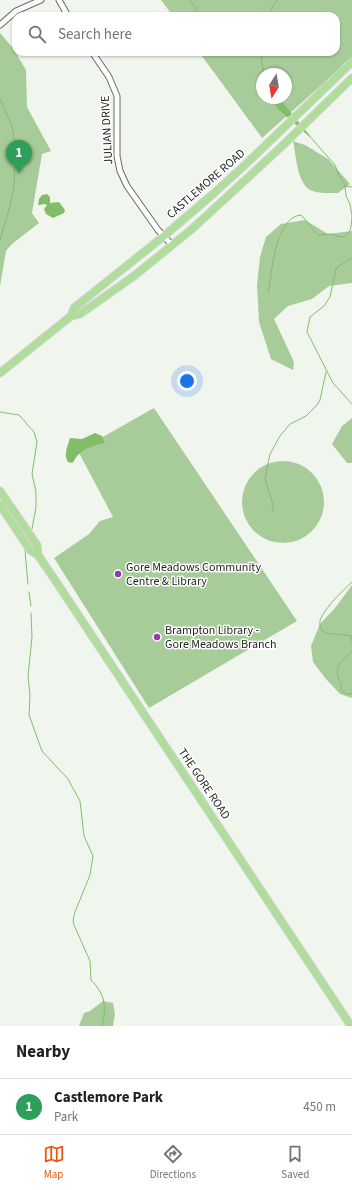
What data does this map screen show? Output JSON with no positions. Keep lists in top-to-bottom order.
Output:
{
  "streets": {
    "main road": ["CASTLEMORE ROAD", "THE GORE ROAD"],
    "street": ["JULIAN DRIVE"]
  },
  "crossings": [
    ["JULIAN DRIVE", "CASTLEMORE ROAD"]
  ],
  "places": ["Gore Meadows Community Centre & Library", "Brampton Library - Gore Meadows Branch"],
  "north": "bottom",
  "page": {
    "search": "Search here",
    "pins": "1",
    "heading": "Nearby",
    "list": [
      {
        "mark": "1",
        "name": "Castlemore Park",
        "note": "Park",
        "value": "450 m"
      }
    ],
    "nav": ["Map", "Directions", "Saved"]
  }
}
